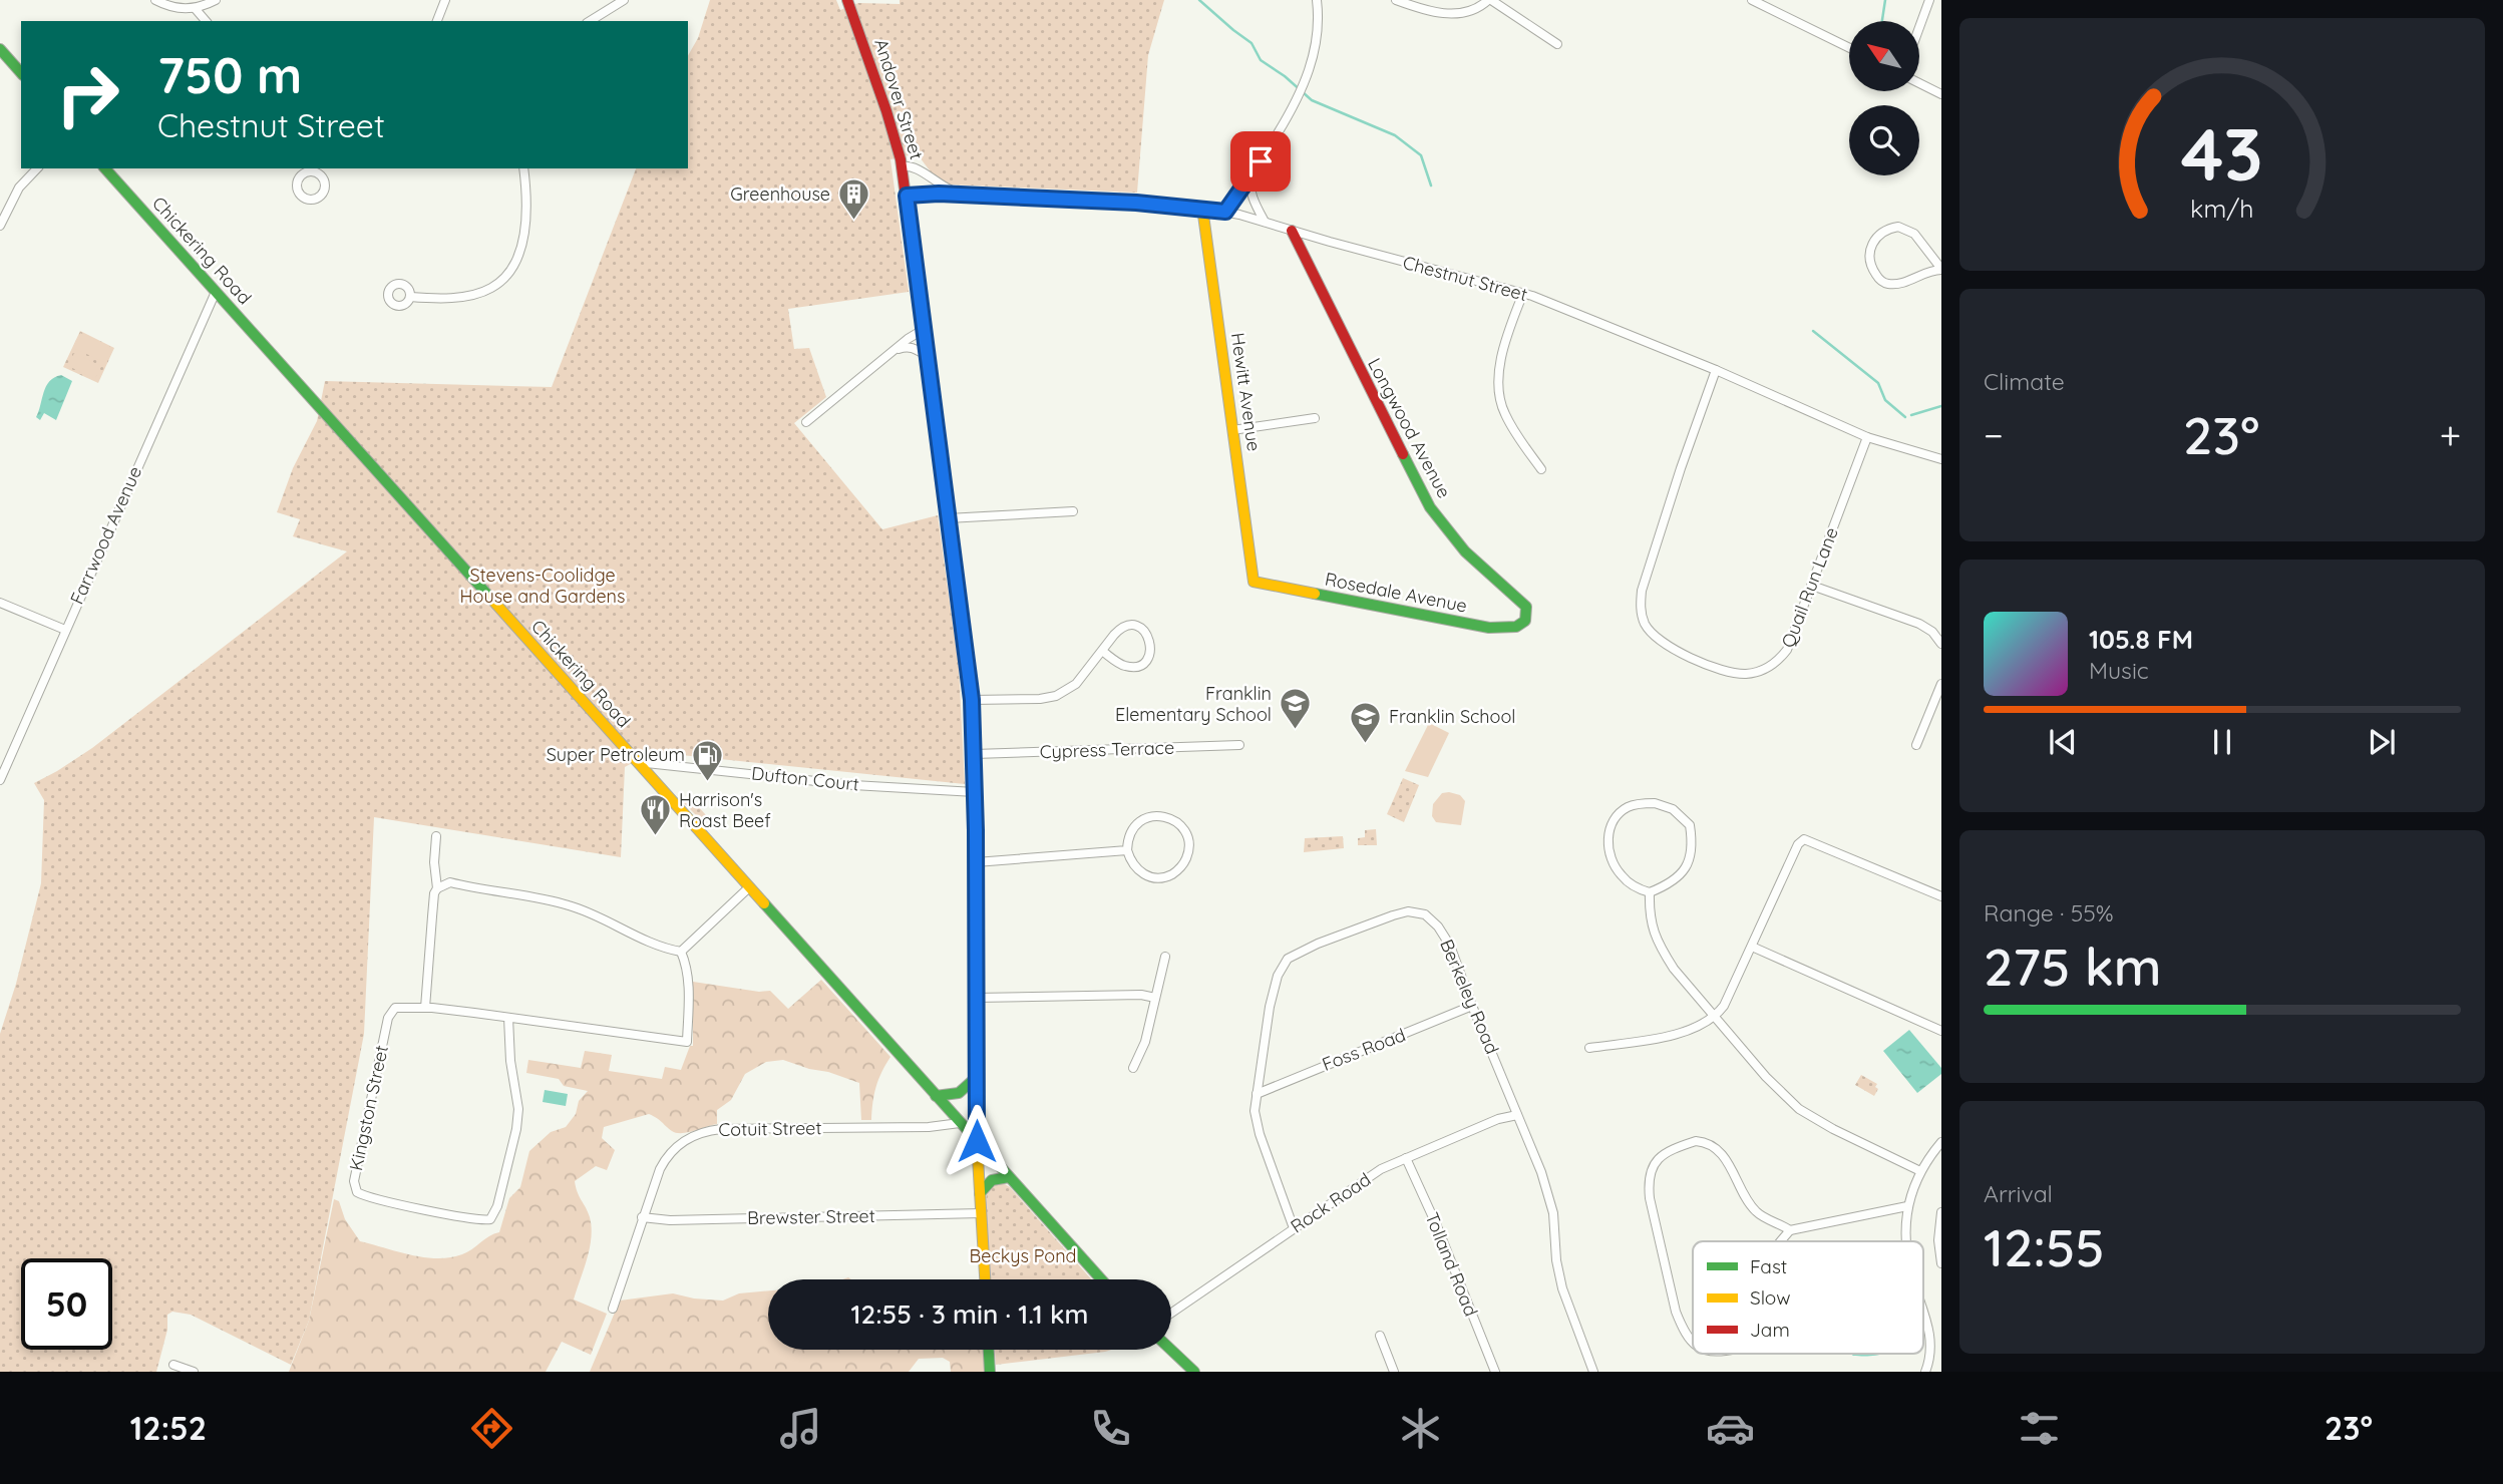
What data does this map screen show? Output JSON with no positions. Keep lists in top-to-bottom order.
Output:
{
  "streets": {
    "main road": [
      "Andover Street",
      "Chickering Road",
      "Hewitt Avenue",
      "Longwood Avenue",
      "Rosedale Avenue"
    ],
    "street": [
      "Chestnut Street",
      "Farrwood Avenue",
      "Quail Run Lane",
      "Cypress Terrace",
      "Dufton Court",
      "Berkeley Road",
      "Foss Road",
      "Kingston Street",
      "Cotuit Street",
      "Rock Road",
      "Brewster Street",
      "Tolland Road"
    ]
  },
  "crossings": [
    ["Andover Street", "Chickering Road"],
    ["Andover Street", "Chestnut Street"],
    ["Andover Street", "Cypress Terrace"],
    ["Andover Street", "Dufton Court"],
    ["Andover Street", "Brewster Street"],
    ["Chickering Road", "Farrwood Avenue"],
    ["Chickering Road", "Dufton Court"],
    ["Chickering Road", "Cotuit Street"],
    ["Chestnut Street", "Hewitt Avenue"],
    ["Chestnut Street", "Longwood Avenue"],
    ["Chestnut Street", "Quail Run Lane"],
    ["Hewitt Avenue", "Rosedale Avenue"],
    ["Longwood Avenue", "Rosedale Avenue"],
    ["Berkeley Road", "Foss Road"],
    ["Berkeley Road", "Rock Road"],
    ["Cotuit Street", "Brewster Street"],
    ["Rock Road", "Tolland Road"]
  ],
  "parks": ["Stevens-Coolidge House and Gardens", "Beckys Pond"],
  "places": {
    "building": ["Greenhouse"],
    "school or university": ["Franklin Elementary School", "Franklin School"],
    "fuel station": ["Super Petroleum"],
    "restaurant": ["Harrison's Roast Beef"]
  },
  "legend": ["Fast", "Slow", "Jam"],
  "north": "top left",
  "page": {
    "turn": ["750 m", "Chestnut Street"],
    "tile": [
      "Climate",
      ["Range · 55%", "275 km"],
      ["Arrival", "12:55"]
    ],
    "heat": ["−", "23°", "+"],
    "song": ["105.8 FM", "Music"],
    "limit": "50",
    "trip": "12:55 · 3 min · 1.1 km",
    "tabs": ["12:52", "23°"],
    "gauge": ["43", "km/h"]
  }
}
